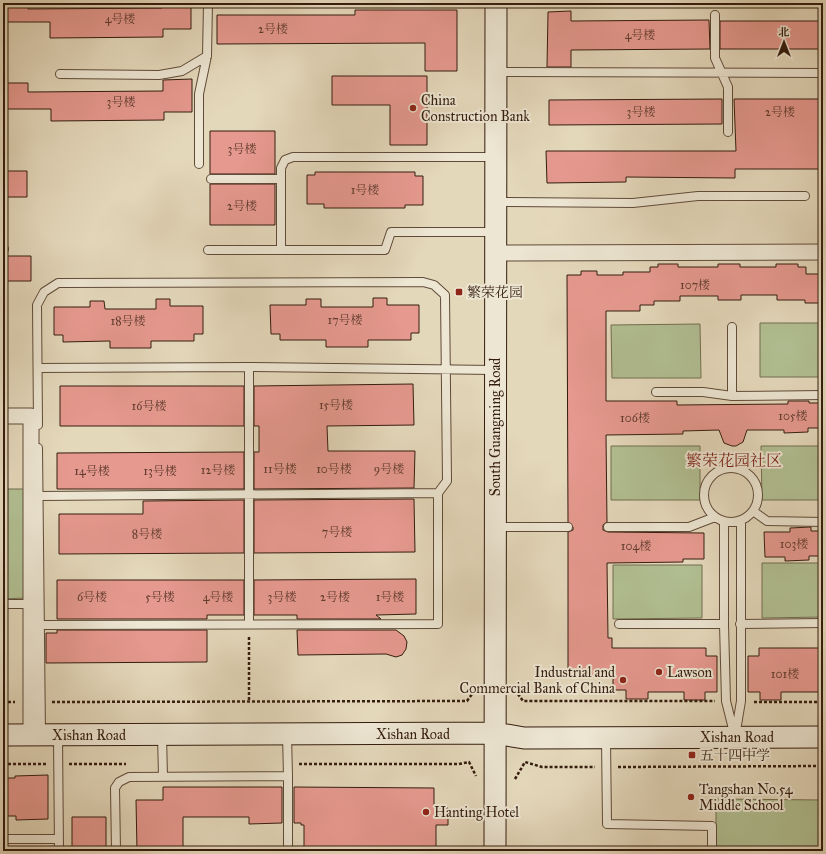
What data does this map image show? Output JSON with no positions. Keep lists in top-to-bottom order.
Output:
{
  "streets": {
    "main road": ["South Guangming Road", "Xishan Road"]
  },
  "crossings": [
    ["South Guangming Road", "Xishan Road"]
  ],
  "districts": ["繁荣花园社区"],
  "places": {
    "other": [
      "China Construction Bank",
      "Lawson",
      "Industrial and Commercial Bank of China",
      "Tangshan No.54 Middle School",
      "Hanting Hotel"
    ],
    "transit": ["繁荣花园", "五十四中学"]
  },
  "house_numbers": [
    "4号楼",
    "2号楼",
    "4号楼",
    "3号楼",
    "3号楼",
    "2号楼",
    "3号楼",
    "1号楼",
    "2号楼",
    "107楼",
    "17号楼",
    "18号楼",
    "15号楼",
    "16号楼",
    "105楼",
    "106楼",
    "11号楼",
    "10号楼",
    "9号楼",
    "12号楼",
    "14号楼",
    "13号楼",
    "7号楼",
    "8号楼",
    "103楼",
    "104楼",
    "6号楼",
    "5号楼",
    "4号楼",
    "3号楼",
    "2号楼",
    "1号楼",
    "101楼"
  ],
  "north": "top"
}
